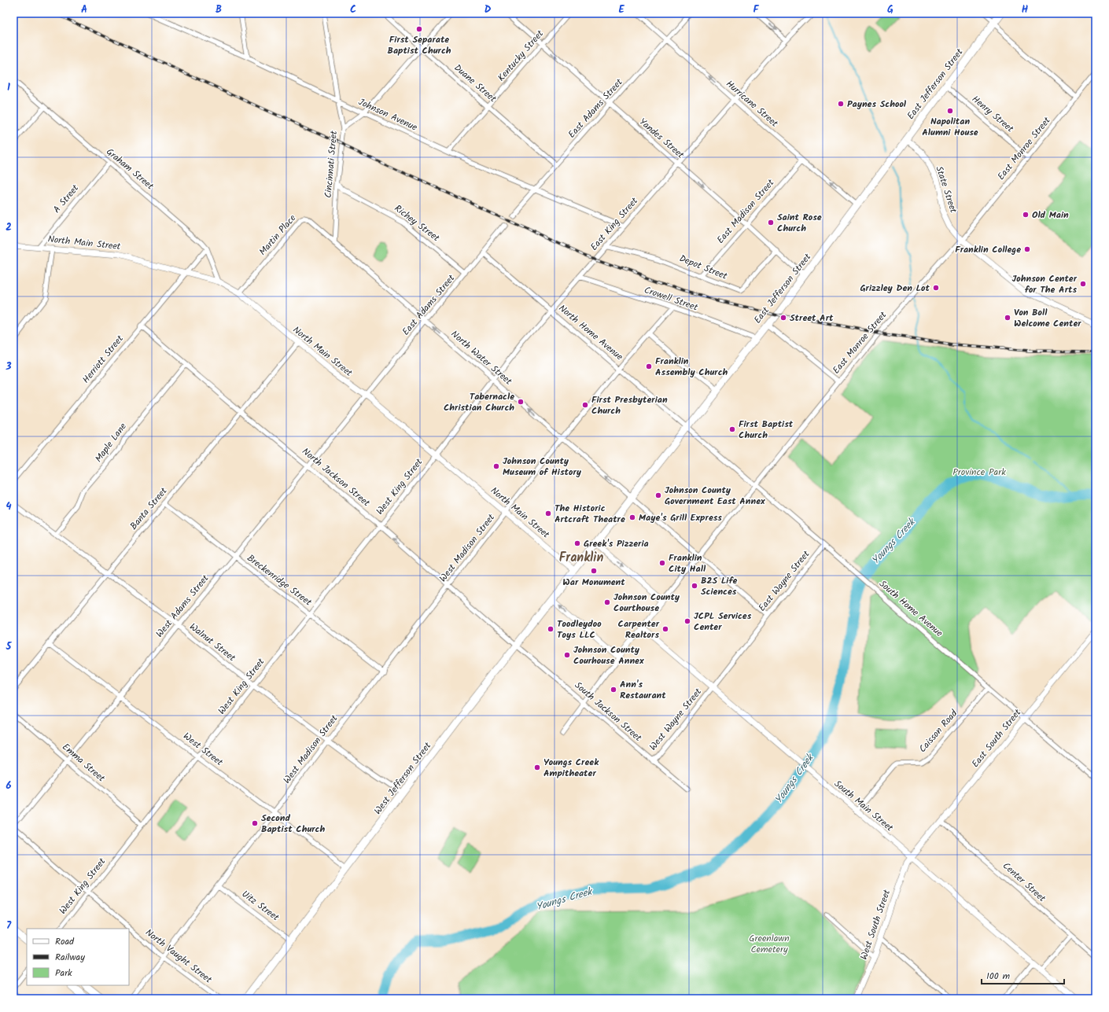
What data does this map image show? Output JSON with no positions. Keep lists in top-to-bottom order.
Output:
{
  "streets": {
    "main road": ["East Jefferson Street", "West Jefferson Street"],
    "street": [
      "Kentucky Street",
      "Duane Street",
      "Hurricane Street",
      "East Adams Street",
      "Henry Street",
      "Johnson Avenue",
      "Yandes Street",
      "East Monroe Street",
      "Cincinnati Street",
      "Graham Street",
      "State Street",
      "A Street",
      "East Madison Street",
      "Richey Street",
      "East King Street",
      "Martin Place",
      "North Main Street",
      "Depot Street",
      "Crowell Street",
      "North Home Avenue",
      "North Water Street",
      "Herriott Street",
      "Maple Lane",
      "North Jackson Street",
      "West King Street",
      "Banta Street",
      "West Madison Street",
      "Breckenridge Street",
      "East Wayne Street",
      "West Adams Street",
      "South Home Avenue",
      "Walnut Street",
      "South Jackson Street",
      "West Wayne Street",
      "Caisson Road",
      "East South Street",
      "West Street",
      "Emma Street",
      "South Main Street",
      "Center Street",
      "Uitz Street",
      "West South Street",
      "North Vaught Street"
    ]
  },
  "crossings": [
    ["Kentucky Street", "Duane Street"],
    ["Kentucky Street", "Johnson Avenue"],
    ["Kentucky Street", "Yandes Street"],
    ["Duane Street", "East Adams Street"],
    ["East Jefferson Street", "Hurricane Street"],
    ["East Jefferson Street", "Henry Street"],
    ["East Jefferson Street", "Yandes Street"],
    ["East Jefferson Street", "State Street"],
    ["East Jefferson Street", "North Main Street"],
    ["East Jefferson Street", "Crowell Street"],
    ["East Jefferson Street", "North Home Avenue"],
    ["East Jefferson Street", "North Water Street"],
    ["East Jefferson Street", "South Home Avenue"],
    ["East Jefferson Street", "West Jefferson Street"],
    ["Hurricane Street", "East Adams Street"],
    ["Hurricane Street", "East Madison Street"],
    ["Hurricane Street", "East King Street"],
    ["East Adams Street", "Johnson Avenue"],
    ["East Adams Street", "Yandes Street"],
    ["East Adams Street", "Richey Street"],
    ["East Adams Street", "North Main Street"],
    ["East Adams Street", "North Home Avenue"],
    ["East Adams Street", "North Water Street"],
    ["East Adams Street", "West Adams Street"],
    ["Henry Street", "East Monroe Street"],
    ["Johnson Avenue", "Cincinnati Street"],
    ["Johnson Avenue", "East King Street"],
    ["Yandes Street", "East Madison Street"],
    ["Yandes Street", "East King Street"],
    ["Yandes Street", "Depot Street"],
    ["East Monroe Street", "State Street"],
    ["East Monroe Street", "North Water Street"],
    ["East Monroe Street", "South Home Avenue"],
    ["East Monroe Street", "South Main Street"],
    ["Cincinnati Street", "Richey Street"],
    ["Cincinnati Street", "Martin Place"],
    ["Cincinnati Street", "North Water Street"],
    ["Graham Street", "A Street"],
    ["Graham Street", "North Main Street"],
    ["Graham Street", "Herriott Street"],
    ["A Street", "North Main Street"],
    ["East Madison Street", "Depot Street"],
    ["East King Street", "North Main Street"],
    ["East King Street", "Depot Street"],
    ["East King Street", "Crowell Street"],
    ["East King Street", "North Home Avenue"],
    ["East King Street", "North Water Street"],
    ["East King Street", "West King Street"],
    ["Martin Place", "North Main Street"],
    ["Martin Place", "North Water Street"],
    ["North Main Street", "Herriott Street"],
    ["North Main Street", "West King Street"],
    ["North Main Street", "Banta Street"],
    ["North Main Street", "West Madison Street"],
    ["North Main Street", "West Adams Street"],
    ["North Main Street", "West Jefferson Street"],
    ["North Home Avenue", "South Home Avenue"],
    ["North Water Street", "East Wayne Street"],
    ["Herriott Street", "North Jackson Street"],
    ["Maple Lane", "North Jackson Street"],
    ["Maple Lane", "Walnut Street"],
    ["North Jackson Street", "West King Street"],
    ["North Jackson Street", "Banta Street"],
    ["North Jackson Street", "West Madison Street"],
    ["North Jackson Street", "West Adams Street"],
    ["North Jackson Street", "South Jackson Street"],
    ["North Jackson Street", "West Jefferson Street"],
    ["West King Street", "Breckenridge Street"],
    ["West King Street", "Walnut Street"],
    ["West King Street", "West Street"],
    ["West King Street", "Emma Street"],
    ["West King Street", "North Vaught Street"],
    ["Banta Street", "Breckenridge Street"],
    ["Banta Street", "Walnut Street"],
    ["Banta Street", "West Street"],
    ["West Madison Street", "Breckenridge Street"],
    ["West Madison Street", "Walnut Street"],
    ["West Madison Street", "West Street"],
    ["West Madison Street", "Uitz Street"],
    ["West Madison Street", "North Vaught Street"],
    ["Breckenridge Street", "West Adams Street"],
    ["East Wayne Street", "South Home Avenue"],
    ["East Wayne Street", "West Wayne Street"],
    ["East Wayne Street", "South Main Street"],
    ["West Adams Street", "Walnut Street"],
    ["West Adams Street", "West Street"],
    ["West Adams Street", "Emma Street"],
    ["West Adams Street", "North Vaught Street"],
    ["South Home Avenue", "Caisson Road"],
    ["South Home Avenue", "East South Street"],
    ["Walnut Street", "West Jefferson Street"],
    ["South Jackson Street", "West Wayne Street"],
    ["South Jackson Street", "West Jefferson Street"],
    ["West Wayne Street", "South Main Street"],
    ["Caisson Road", "South Main Street"],
    ["East South Street", "South Main Street"],
    ["East South Street", "Center Street"],
    ["East South Street", "West South Street"],
    ["West Street", "West Jefferson Street"],
    ["West Jefferson Street", "Uitz Street"],
    ["South Main Street", "West South Street"]
  ],
  "one_way": ["Hurricane Street", "Yandes Street", "North Water Street"],
  "districts": ["Franklin"],
  "water": ["Youngs Creek"],
  "parks": ["Province Park", "Greenlawn Cemetery"],
  "places": [
    "First Separate Baptist Church",
    "Paynes School",
    "Napolitan Alumni House",
    "Old Main",
    "Saint Rose Church",
    "Franklin College",
    "Johnson Center for The Arts",
    "Grizzley Den Lot",
    "Street Art",
    "Von Boll Welcome Center",
    "Franklin Assembly Church",
    "Tabernacle Christian Church",
    "First Presbyterian Church",
    "First Baptist Church",
    "Johnson County Museum of History",
    "Johnson County Government East Annex",
    "The Historic Artcraft Theatre",
    "Maye's Grill Express",
    "Greek's Pizzeria",
    "Franklin City Hall",
    "War Monument",
    "B2S Life Sciences",
    "Johnson County Courthouse",
    "JCPL Services Center",
    "Toodleydoo Toys LLC",
    "Carpenter Realtors",
    "Johnson County Courhouse Annex",
    "Ann's Restaurant",
    "Youngs Creek Ampitheater",
    "Second Baptist Church"
  ],
  "legend": ["Road", "Railway", "Park"],
  "scale_bar": "100 m",
  "grid": {
    "columns": [
      "A",
      "B",
      "C",
      "D",
      "E",
      "F",
      "G",
      "H"
    ],
    "rows": [
      "1",
      "2",
      "3",
      "4",
      "5",
      "6",
      "7"
    ]
  }
}
